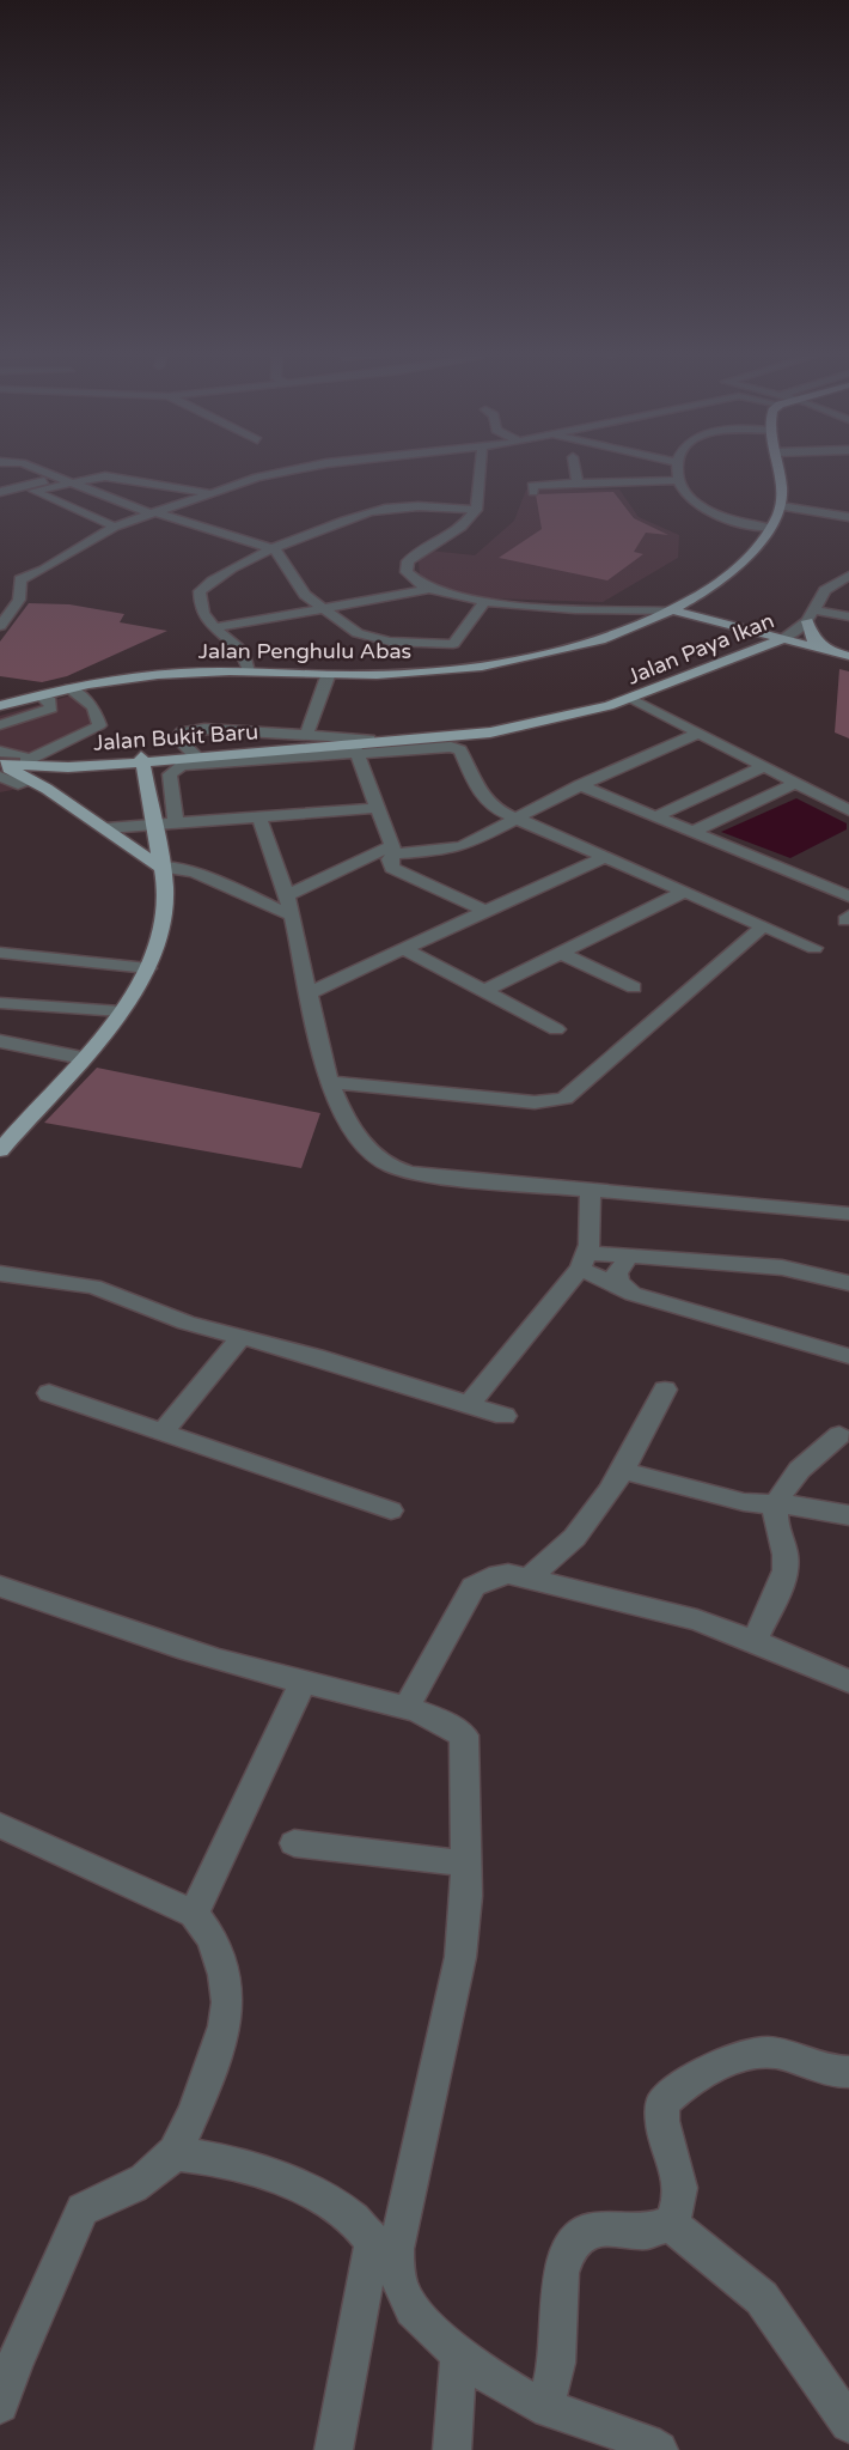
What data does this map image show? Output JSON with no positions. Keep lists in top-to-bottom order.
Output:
{
  "streets": {
    "main road": ["Jalan Paya Ikan", "Jalan Penghulu Abas", "Jalan Bukit Baru"]
  },
  "crossings": [
    ["Jalan Paya Ikan", "Jalan Bukit Baru"]
  ]
}
